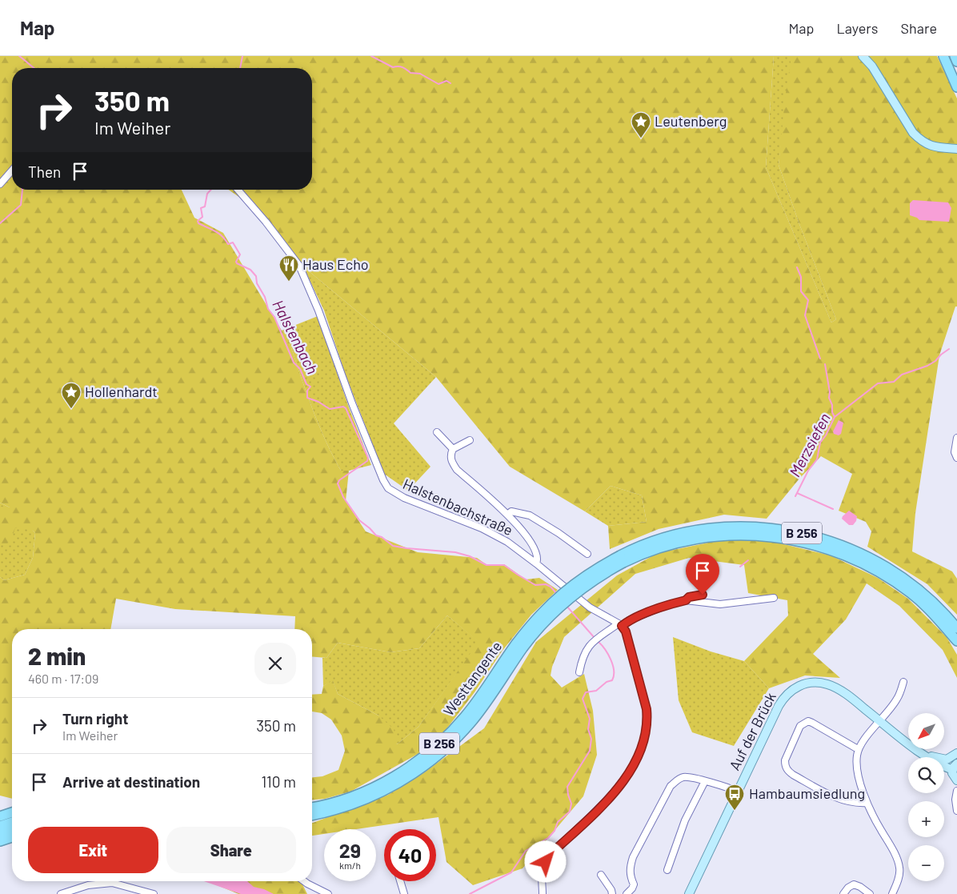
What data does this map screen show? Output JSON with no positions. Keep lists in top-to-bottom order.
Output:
{
  "streets": {
    "highway": ["B 256", "Westtangente"],
    "main road": ["Auf der Brück"],
    "street": ["Halstenbachstraße"]
  },
  "crossings": [
    ["B 256", "Westtangente"]
  ],
  "water": ["Halstenbach", "Merzsiefen"],
  "places": {
    "place": ["Leutenberg", "Hollenhardt"],
    "restaurant": ["Haus Echo"],
    "bus stop": ["Hambaumsiedlung"]
  },
  "north": "bottom left",
  "page": {
    "header": "Map",
    "nav": ["Map", "Layers", "Share"],
    "turn": ["350 m", "Im Weiher"],
    "then": "Then",
    "heading": ["2 min", "460 m · 17:09"],
    "list": [
      {
        "name": "Turn right",
        "note": "Im Weiher",
        "value": "350 m"
      },
      {
        "name": "Arrive at destination",
        "value": "110 m"
      }
    ],
    "map_buttons": ["+", "−"],
    "buttons": ["Exit", "Share"],
    "speed": "29 km/h",
    "limit": "40"
  }
}
